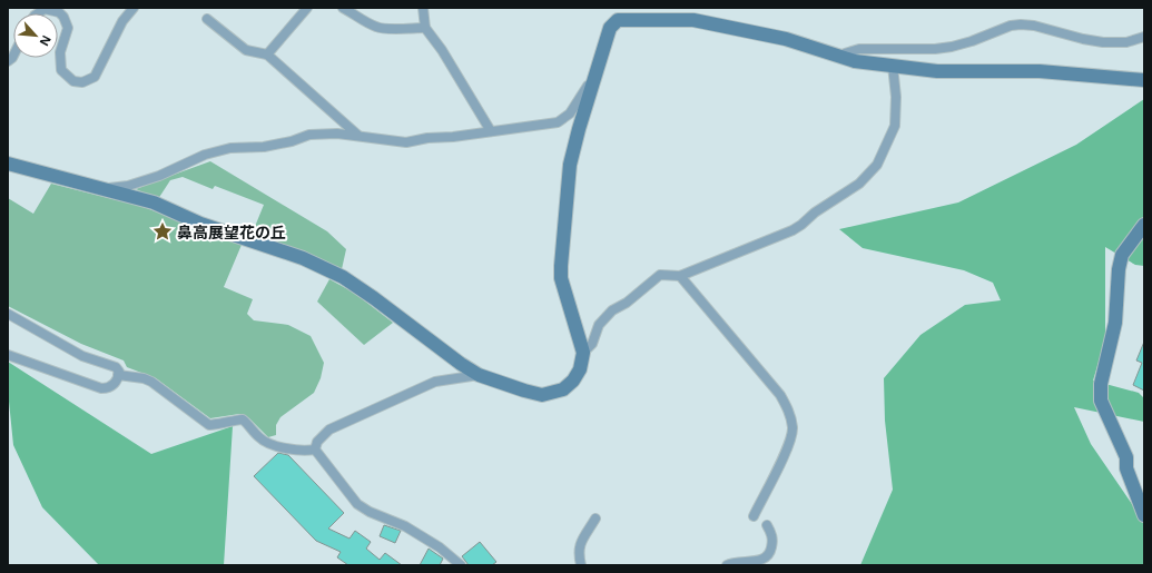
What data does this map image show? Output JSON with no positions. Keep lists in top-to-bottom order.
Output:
{
  "places": {
    "place": ["鼻高展望花の丘"]
  },
  "north": "bottom right"
}
